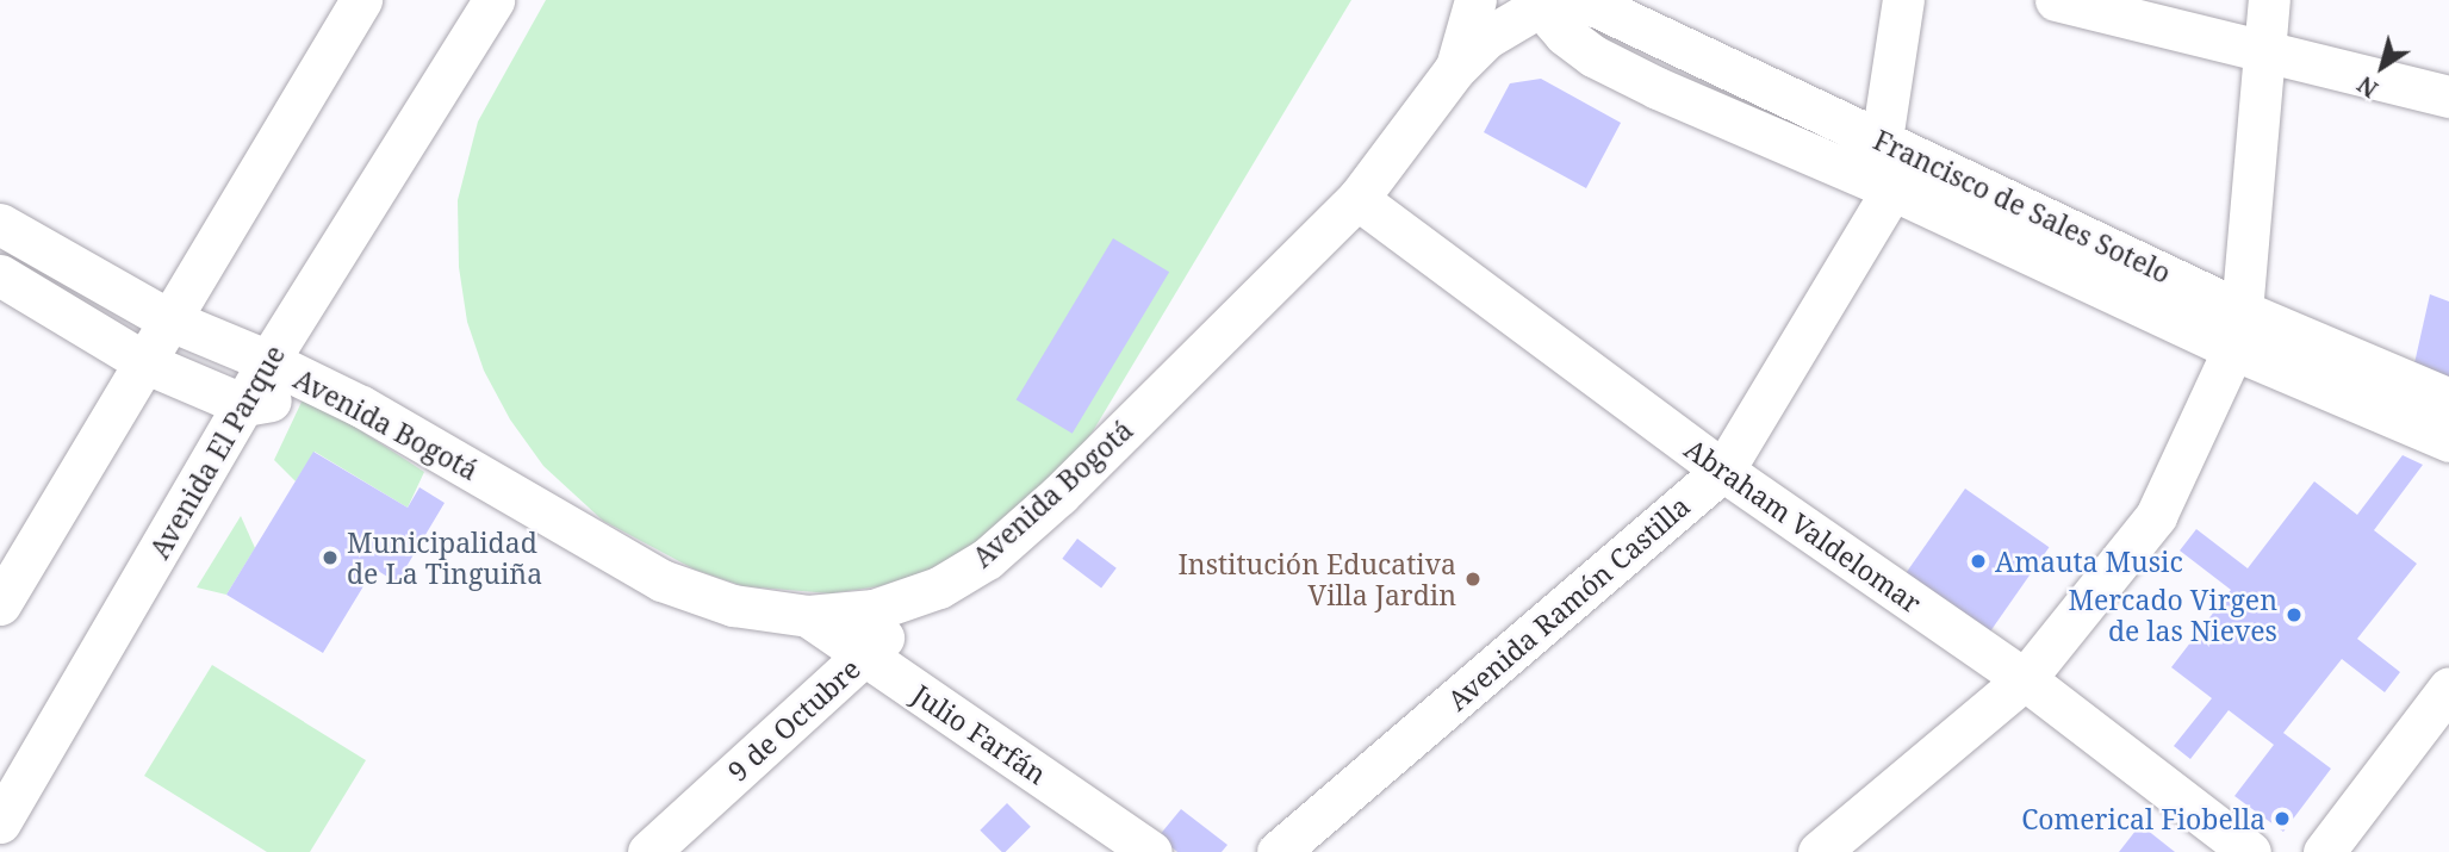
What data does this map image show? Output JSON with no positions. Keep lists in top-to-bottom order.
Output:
{
  "streets": {
    "street": [
      "Francisco de Sales Sotelo",
      "Avenida Bogotá",
      "Avenida El Parque",
      "Abraham Valdelomar",
      "Avenida Ramón Castilla",
      "9 de Octubre",
      "Julio Farfán"
    ]
  },
  "crossings": [
    ["Francisco de Sales Sotelo", "Avenida Bogotá"],
    ["Avenida Bogotá", "Avenida El Parque"],
    ["Avenida Bogotá", "Abraham Valdelomar"],
    ["Avenida Bogotá", "9 de Octubre"],
    ["Avenida Bogotá", "Julio Farfán"],
    ["Abraham Valdelomar", "Avenida Ramón Castilla"],
    ["9 de Octubre", "Julio Farfán"]
  ],
  "places": [
    "Municipalidad de La Tinguiña",
    "Amauta Music",
    "Institución Educativa Villa Jardin",
    "Mercado Virgen de las Nieves",
    "Comerical Fiobella"
  ],
  "north": "bottom left"
}
